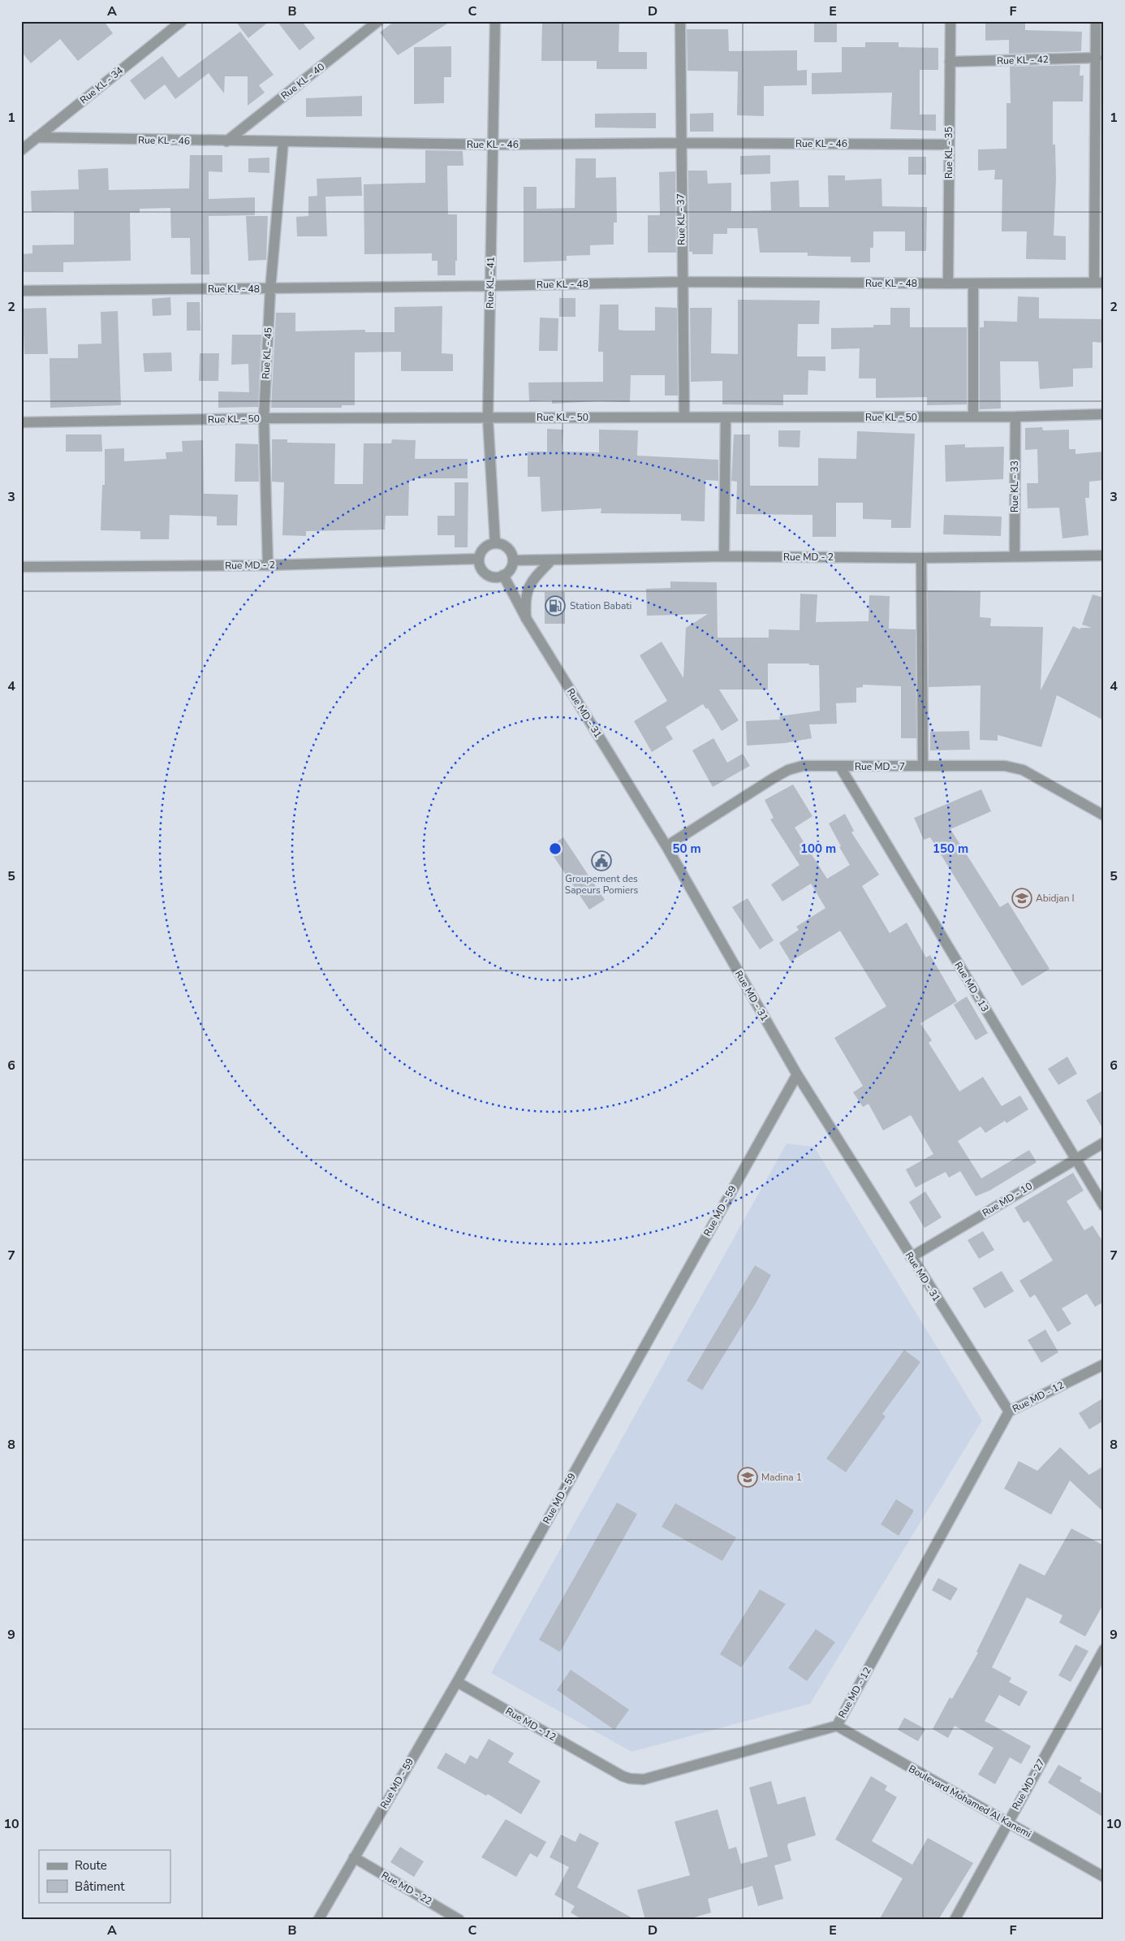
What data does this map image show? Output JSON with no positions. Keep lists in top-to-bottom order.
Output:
{
  "streets": {
    "street": [
      "Rue KL - 42",
      "Rue KL - 40",
      "Rue KL - 34",
      "Rue KL - 46",
      "Rue KL - 35",
      "Rue KL - 37",
      "Rue KL - 41",
      "Rue KL - 48",
      "Rue KL - 45",
      "Rue KL - 50",
      "Rue KL - 33",
      "Rue MD - 2",
      "Rue MD - 31",
      "Rue MD - 7",
      "Rue MD - 13",
      "Rue MD - 10",
      "Rue MD - 59",
      "Rue MD - 12",
      "Rue MD - 27",
      "Boulevard Mohamed Al Kanemi",
      "Rue MD - 22"
    ]
  },
  "crossings": [
    ["Rue KL - 42", "Rue KL - 35"],
    ["Rue KL - 40", "Rue KL - 46"],
    ["Rue KL - 34", "Rue KL - 46"],
    ["Rue KL - 46", "Rue KL - 35"],
    ["Rue KL - 46", "Rue KL - 37"],
    ["Rue KL - 46", "Rue KL - 41"],
    ["Rue KL - 46", "Rue KL - 45"],
    ["Rue KL - 35", "Rue KL - 48"],
    ["Rue KL - 37", "Rue KL - 48"],
    ["Rue KL - 37", "Rue KL - 50"],
    ["Rue KL - 41", "Rue KL - 48"],
    ["Rue KL - 41", "Rue KL - 50"],
    ["Rue KL - 41", "Rue MD - 2"],
    ["Rue KL - 41", "Rue MD - 31"],
    ["Rue KL - 48", "Rue KL - 45"],
    ["Rue KL - 45", "Rue KL - 50"],
    ["Rue KL - 45", "Rue MD - 2"],
    ["Rue KL - 50", "Rue KL - 33"],
    ["Rue KL - 33", "Rue MD - 2"],
    ["Rue MD - 2", "Rue MD - 31"],
    ["Rue MD - 31", "Rue MD - 7"],
    ["Rue MD - 31", "Rue MD - 10"],
    ["Rue MD - 31", "Rue MD - 59"],
    ["Rue MD - 31", "Rue MD - 12"],
    ["Rue MD - 7", "Rue MD - 13"],
    ["Rue MD - 13", "Rue MD - 10"],
    ["Rue MD - 59", "Rue MD - 12"],
    ["Rue MD - 59", "Rue MD - 22"],
    ["Rue MD - 12", "Boulevard Mohamed Al Kanemi"],
    ["Rue MD - 27", "Boulevard Mohamed Al Kanemi"]
  ],
  "places": {
    "fuel station": ["Station Babati"],
    "public building": ["Groupement des Sapeurs Pomiers"],
    "school or university": ["Abidjan I", "Madina 1"]
  },
  "legend": ["Route", "Bâtiment"],
  "grid": {
    "columns": [
      "A",
      "B",
      "C",
      "D",
      "E",
      "F"
    ],
    "rows": [
      "1",
      "2",
      "3",
      "4",
      "5",
      "6",
      "7",
      "8",
      "9",
      "10"
    ]
  },
  "rings": ["50 m", "100 m", "150 m"]
}
